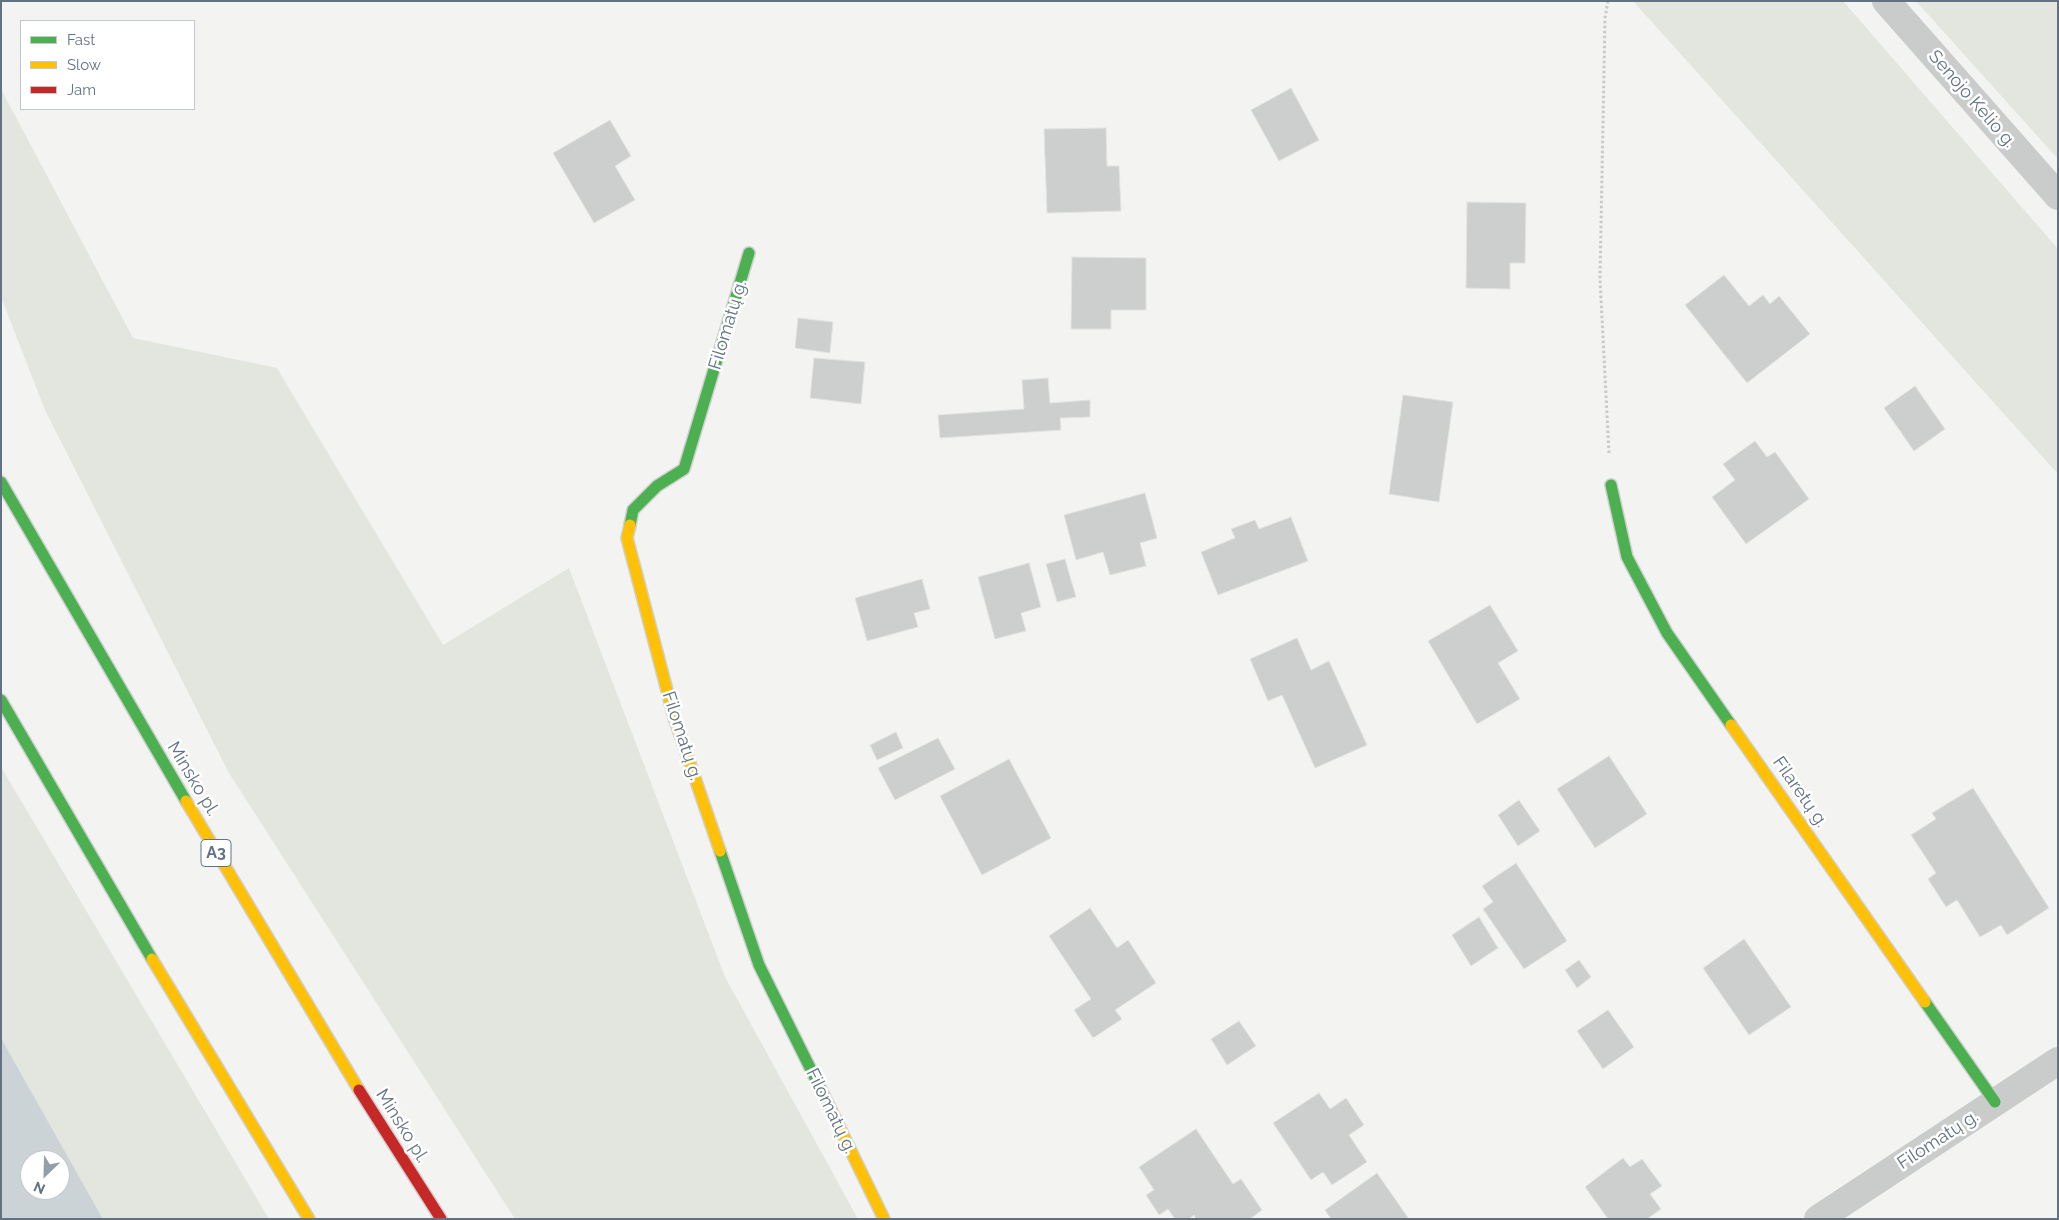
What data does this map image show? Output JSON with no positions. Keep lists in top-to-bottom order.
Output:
{
  "streets": {
    "main road": [
      "Filomatų g.",
      "Minsko pl.",
      "Filaretų g.",
      "A3"
    ],
    "street": ["Senojo Kelio g."]
  },
  "crossings": [
    ["Filomatų g.", "Filaretų g."]
  ],
  "legend": ["Fast", "Slow", "Jam"],
  "north": "bottom left"
}
